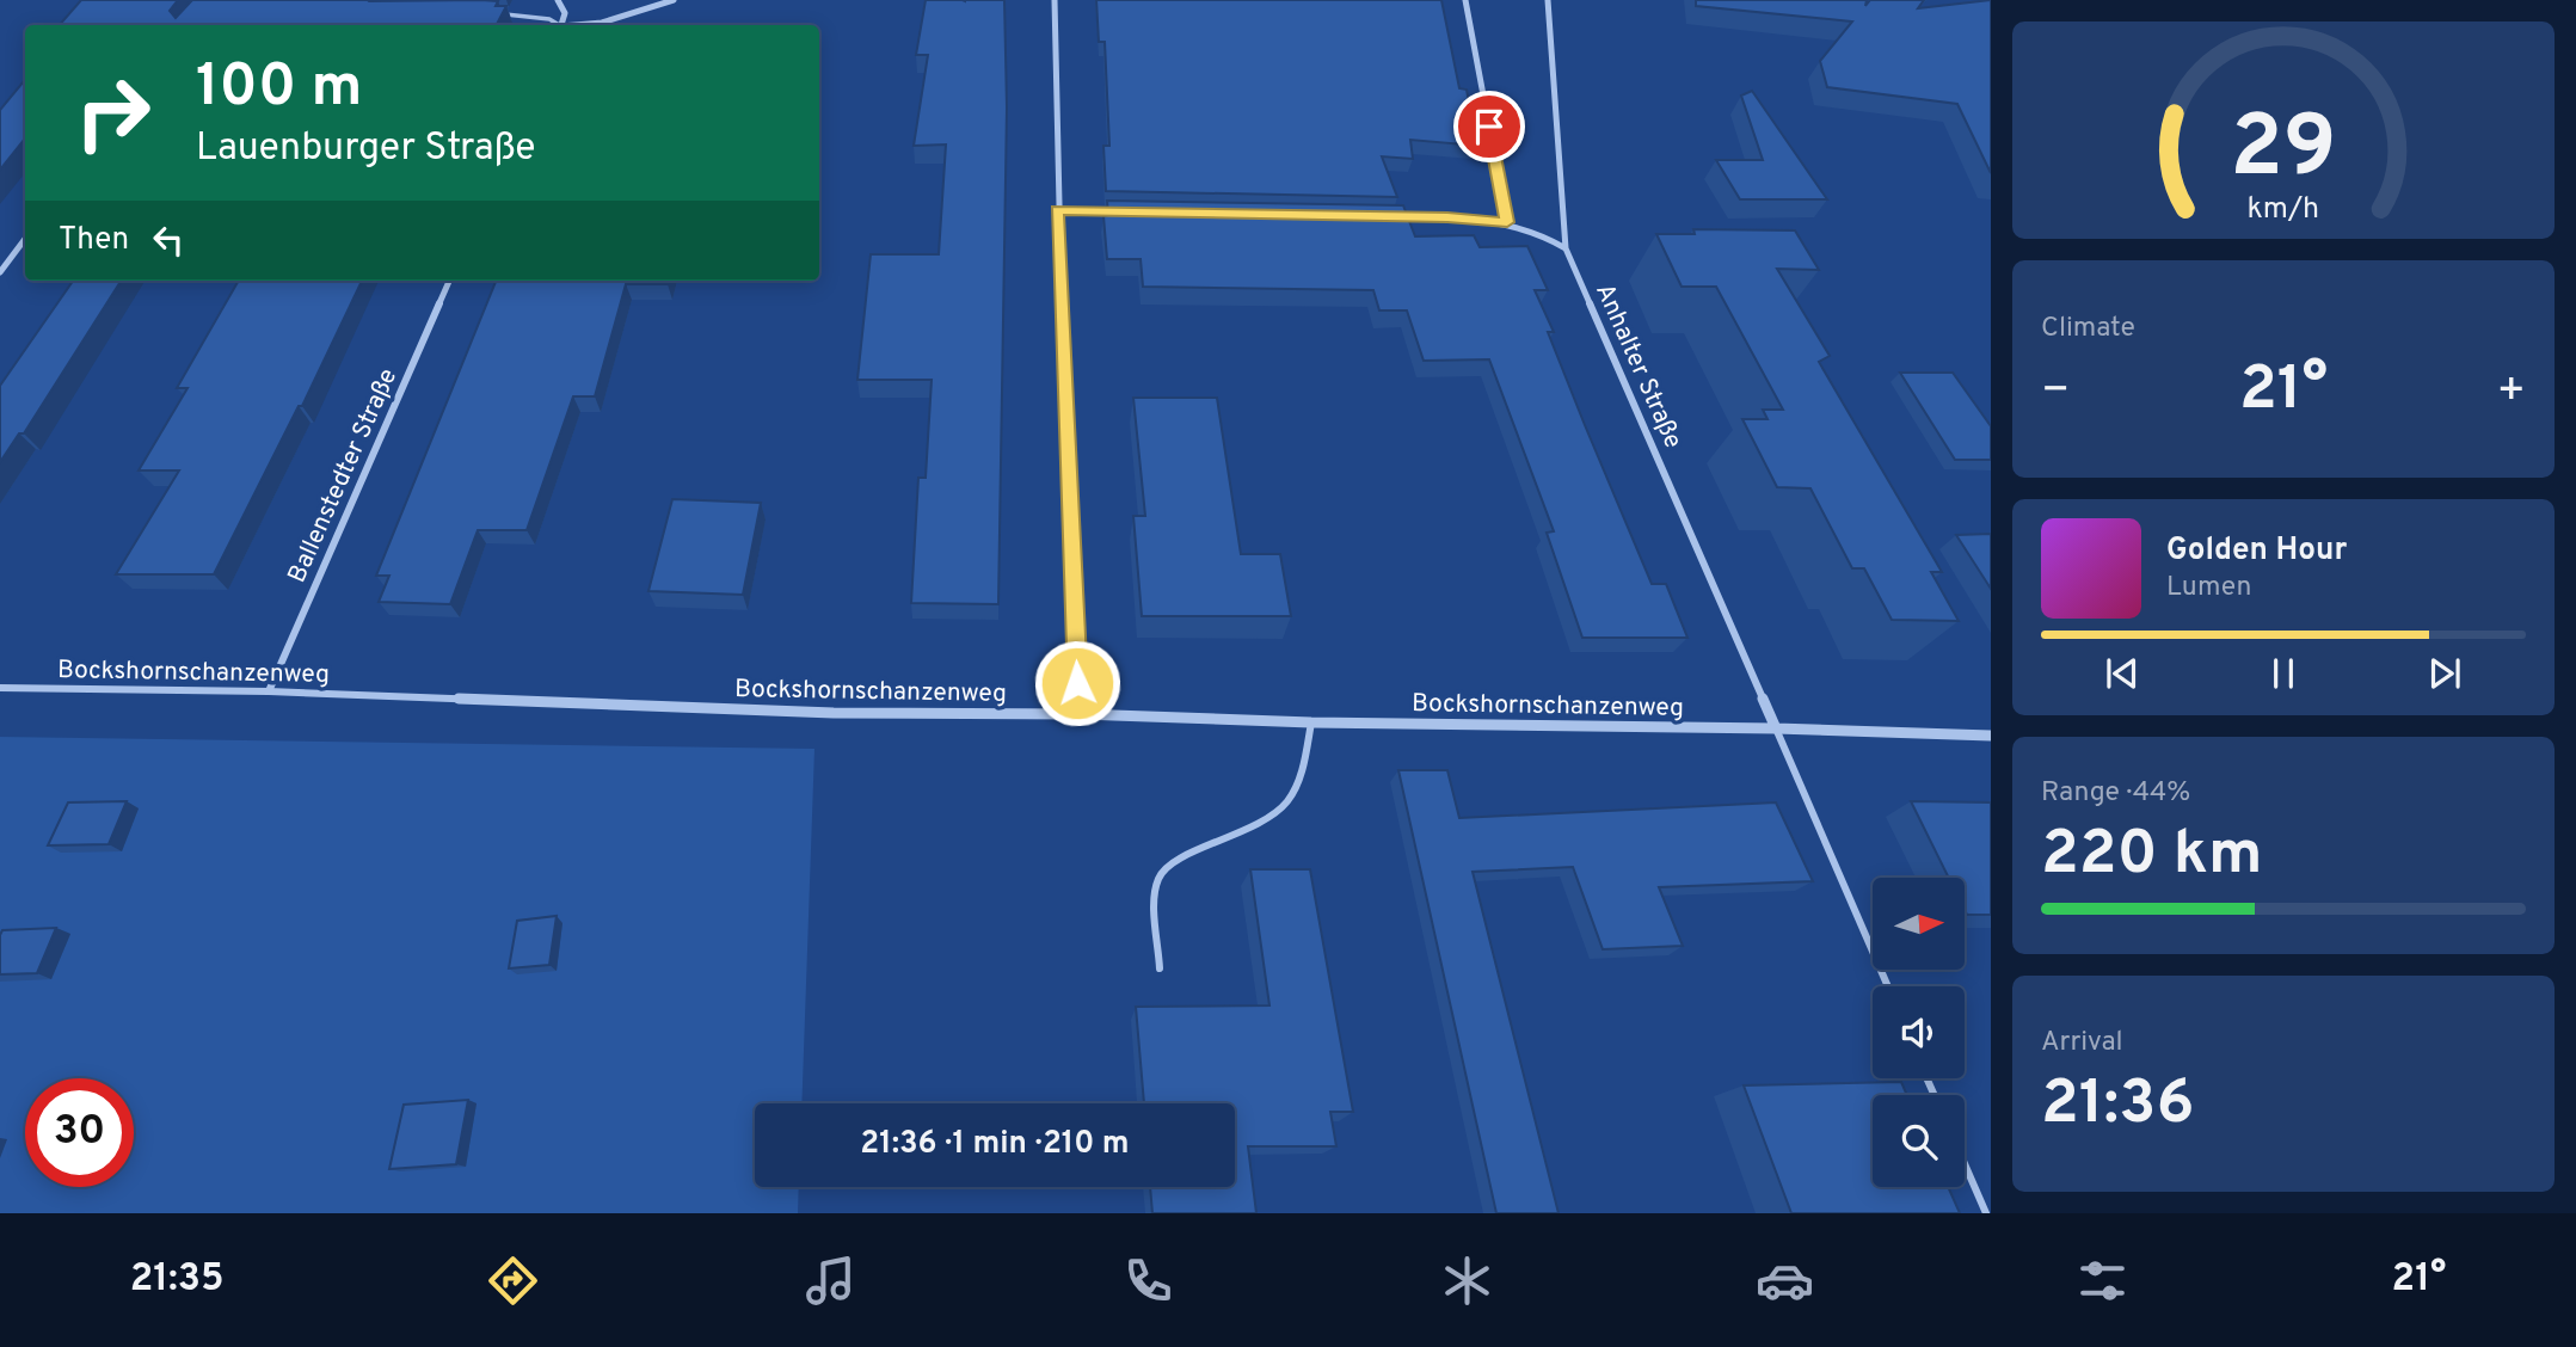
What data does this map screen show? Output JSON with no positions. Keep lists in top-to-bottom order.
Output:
{
  "streets": {
    "street": ["Anhalter Straße", "Ballenstedter Straße", "Bockshornschanzenweg"]
  },
  "crossings": [
    ["Anhalter Straße", "Bockshornschanzenweg"],
    ["Ballenstedter Straße", "Bockshornschanzenweg"]
  ],
  "north": "right",
  "page": {
    "turn": ["100 m", "Lauenburger Straße"],
    "then": "Then",
    "tile": [
      "Climate",
      ["Range · 44%", "220 km"],
      ["Arrival", "21:36"]
    ],
    "heat": ["−", "21°", "+"],
    "song": ["Golden Hour", "Lumen"],
    "limit": "30",
    "trip": "21:36 · 1 min · 210 m",
    "tabs": ["21:35", "21°"],
    "gauge": ["29", "km/h"]
  }
}
